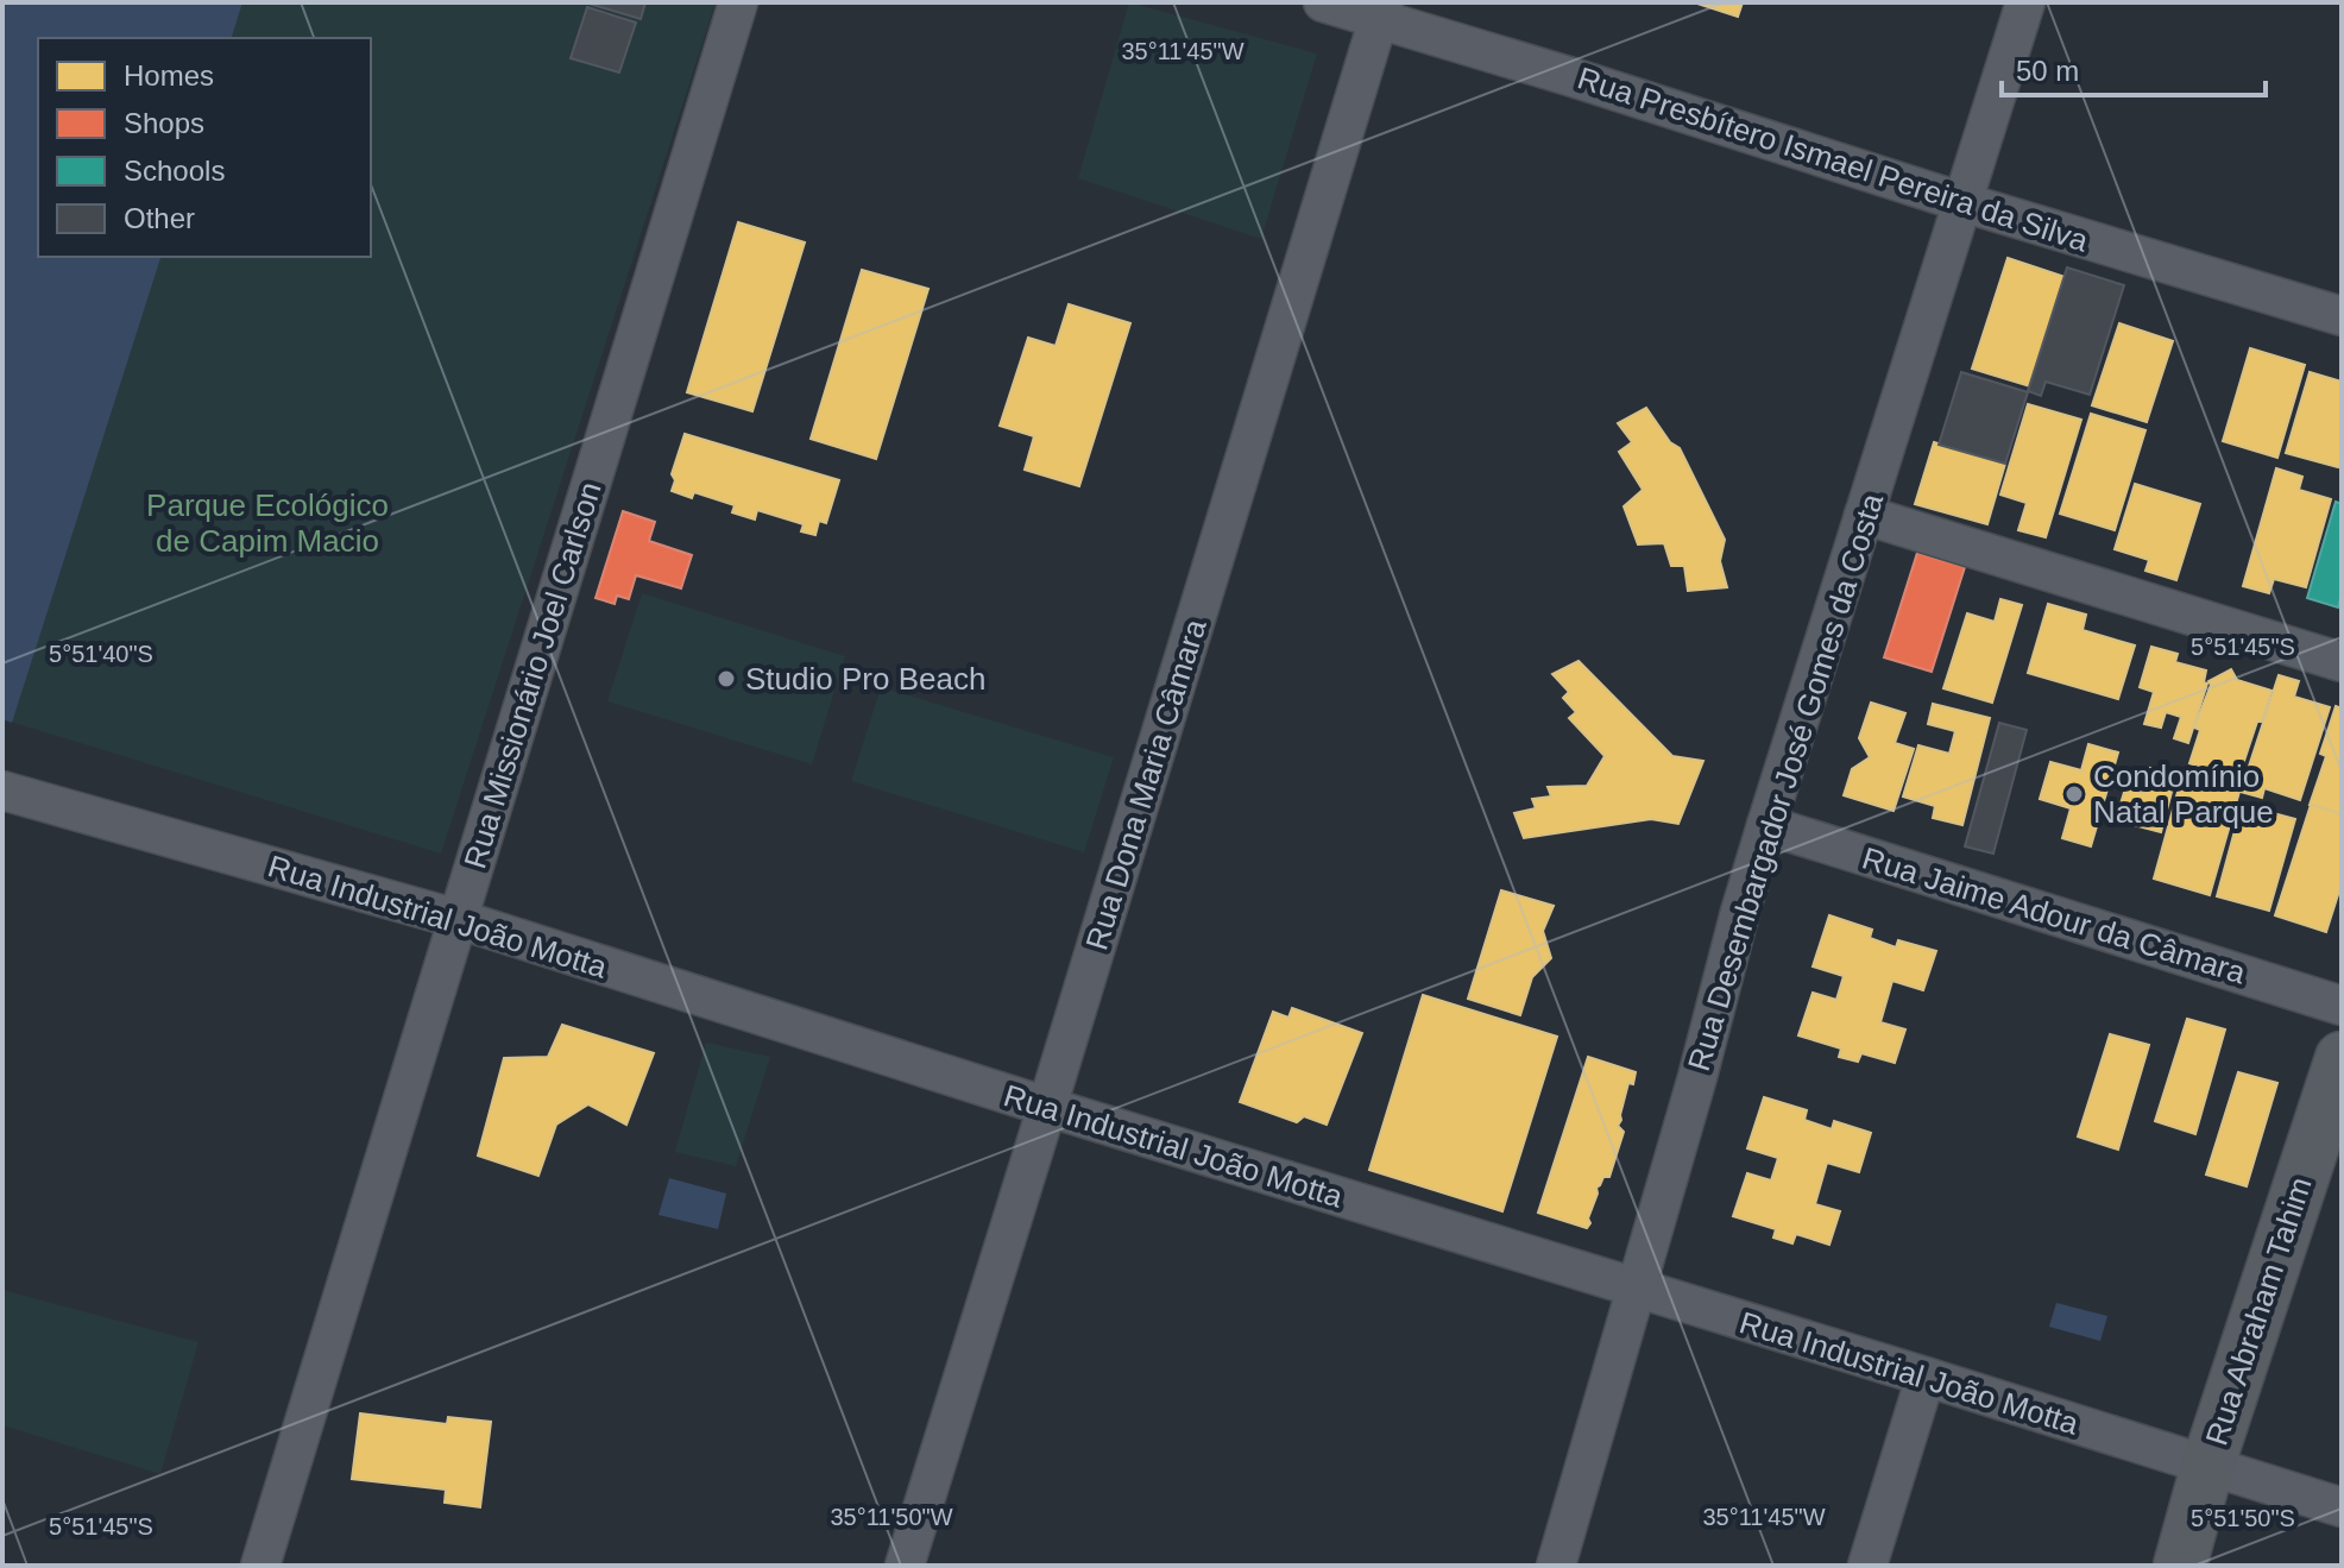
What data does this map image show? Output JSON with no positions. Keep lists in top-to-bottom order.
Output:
{
  "streets": {
    "main road": ["Rua Abraham Tahim"],
    "street": [
      "Rua Presbítero Ismael Pereira da Silva",
      "Rua Missionário Joel Carlson",
      "Rua Desembargador José Gomes da Costa",
      "Rua Dona Maria Câmara",
      "Rua Jaime Adour da Câmara",
      "Rua Industrial João Motta"
    ]
  },
  "crossings": [
    ["Rua Presbítero Ismael Pereira da Silva", "Rua Desembargador José Gomes da Costa"],
    ["Rua Presbítero Ismael Pereira da Silva", "Rua Dona Maria Câmara"],
    ["Rua Missionário Joel Carlson", "Rua Industrial João Motta"],
    ["Rua Desembargador José Gomes da Costa", "Rua Jaime Adour da Câmara"],
    ["Rua Desembargador José Gomes da Costa", "Rua Industrial João Motta"],
    ["Rua Dona Maria Câmara", "Rua Industrial João Motta"],
    ["Rua Industrial João Motta", "Rua Abraham Tahim"]
  ],
  "parks": ["Parque Ecológico de Capim Macio"],
  "places": ["Studio Pro Beach", "Condomínio Natal Parque"],
  "legend": [
    "Homes",
    "Shops",
    "Schools",
    "Other"
  ],
  "scale_bar": "50 m",
  "coordinates": [
    "35°11'45\"W",
    "5°51'45\"S",
    "5°51'40\"S",
    "35°11'50\"W",
    "5°51'50\"S"
  ]
}
